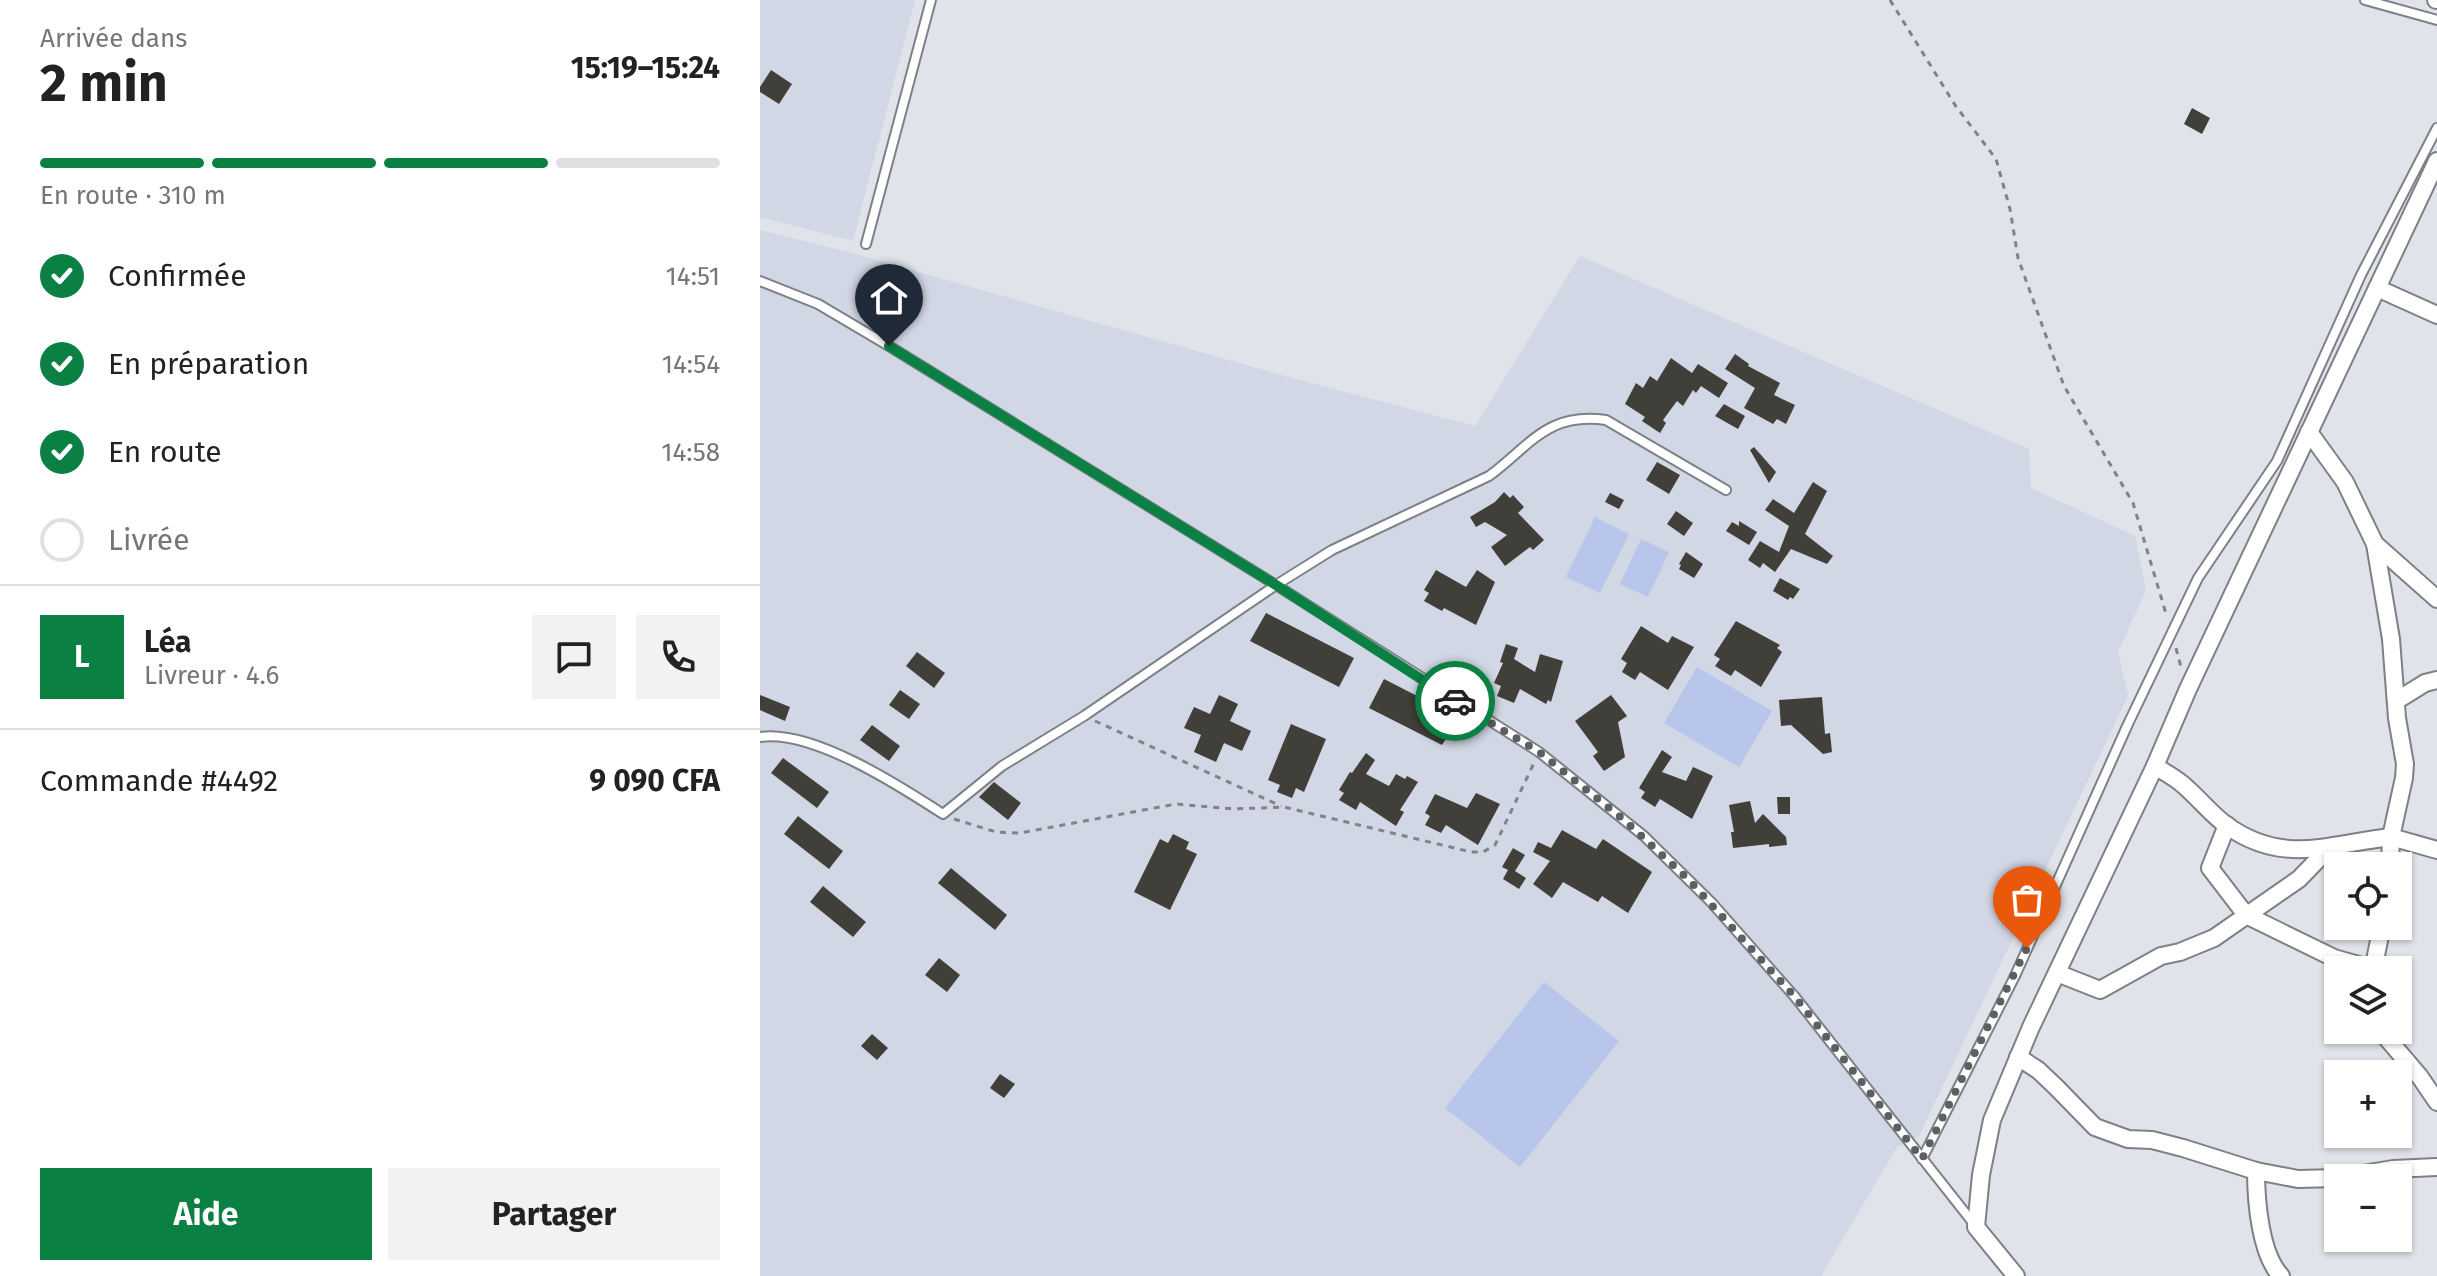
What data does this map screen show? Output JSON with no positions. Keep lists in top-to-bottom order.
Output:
{
  "page": {
    "heading": ["2 min", "Arrivée dans", "15:19–15:24"],
    "panel": [
      "Léa",
      "Livreur · 4.6",
      "Commande #4492",
      "9 090 CFA"
    ],
    "bar": "En route · 310 m",
    "list": [
      ["Confirmée", "14:51"],
      ["En préparation", "14:54"],
      ["En route", "14:58"],
      "Livrée"
    ],
    "round": "L",
    "map_buttons": ["+", "−"],
    "buttons": ["Aide", "Partager"]
  }
}
